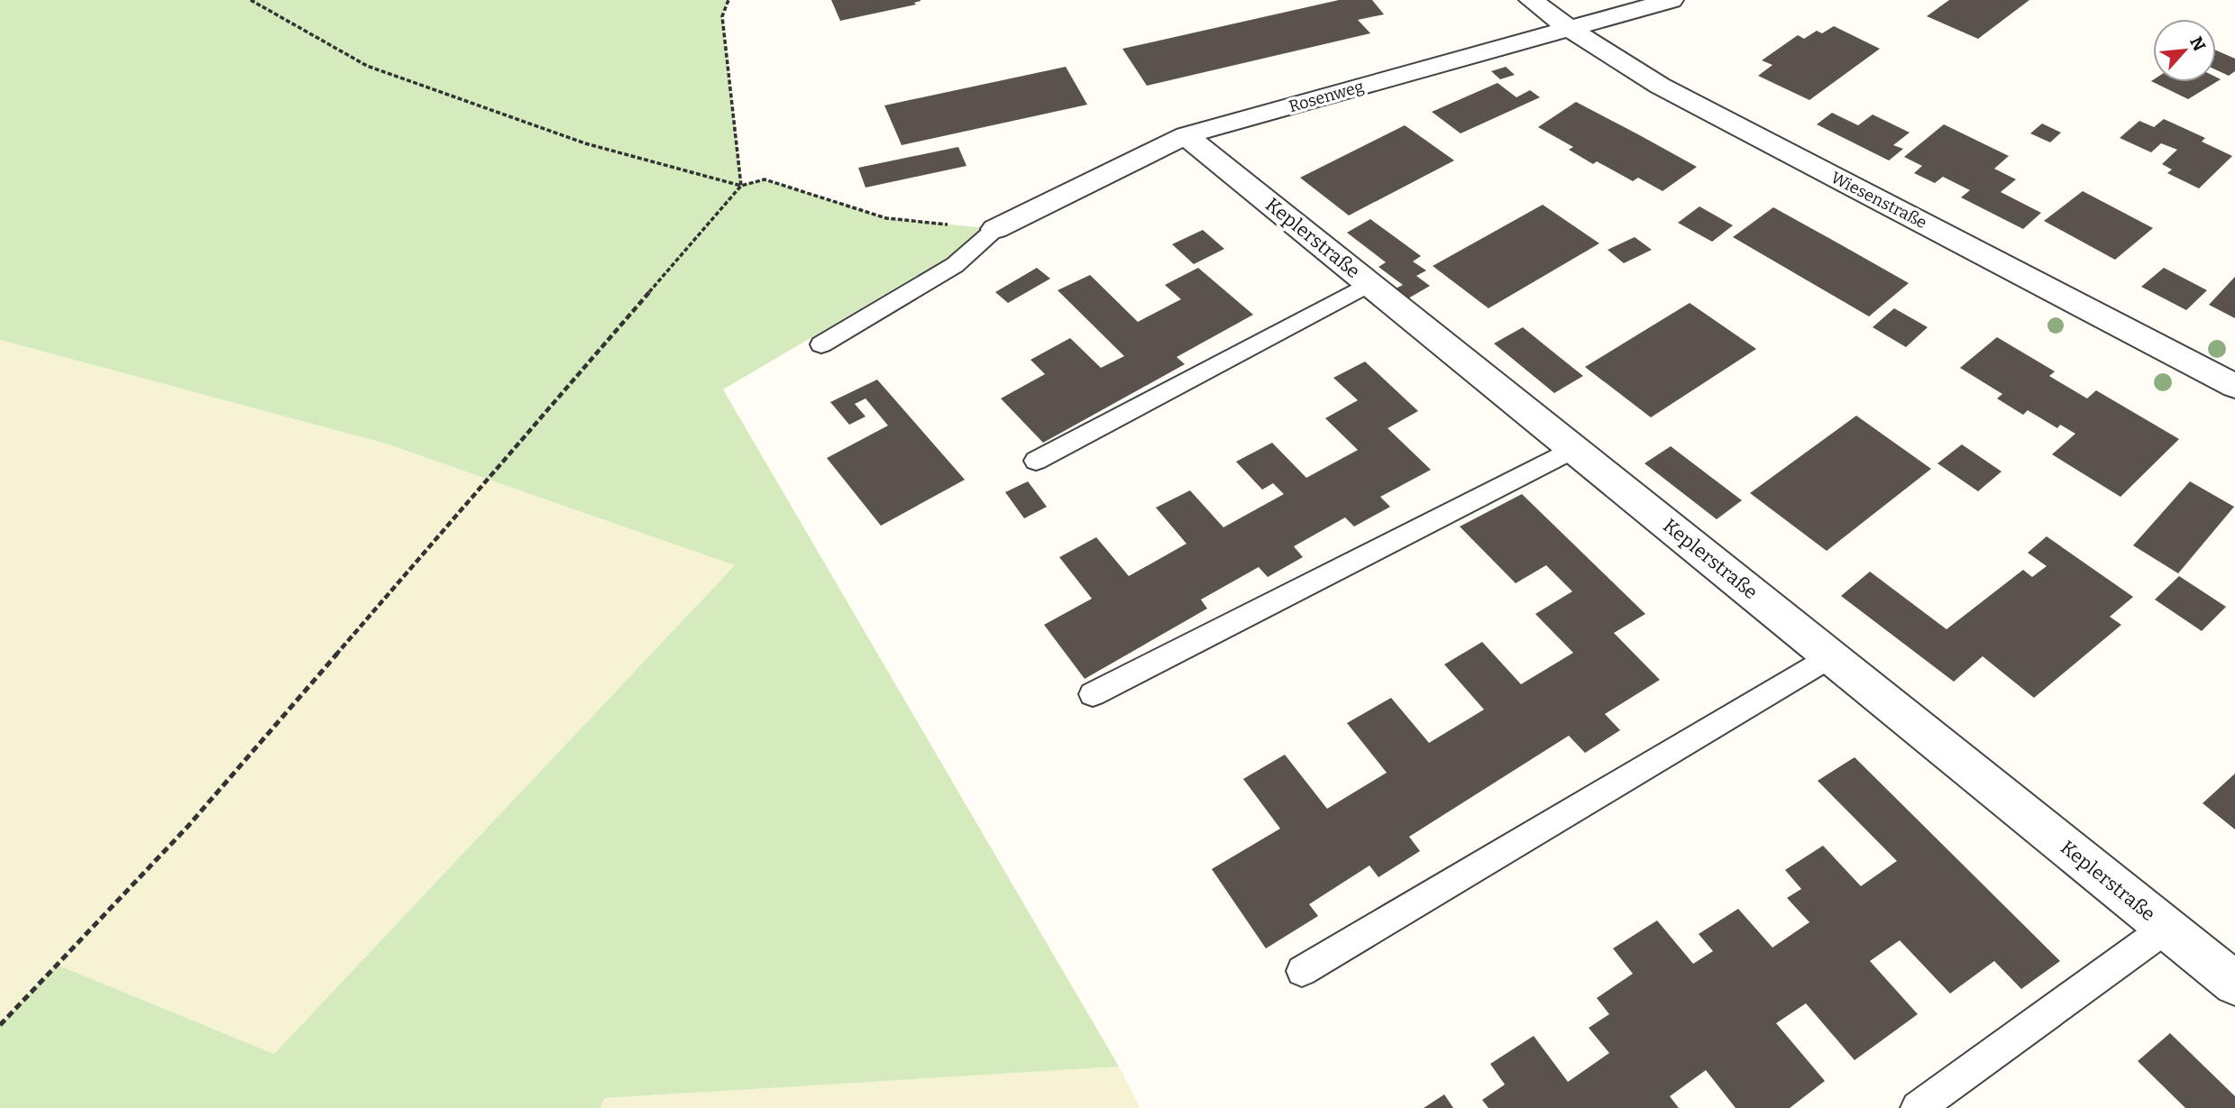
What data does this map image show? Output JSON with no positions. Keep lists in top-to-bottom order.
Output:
{
  "streets": {
    "street": ["Rosenweg", "Wiesenstraße", "Keplerstraße"]
  },
  "crossings": [
    ["Rosenweg", "Wiesenstraße"],
    ["Rosenweg", "Keplerstraße"]
  ],
  "north": "top right"
}
